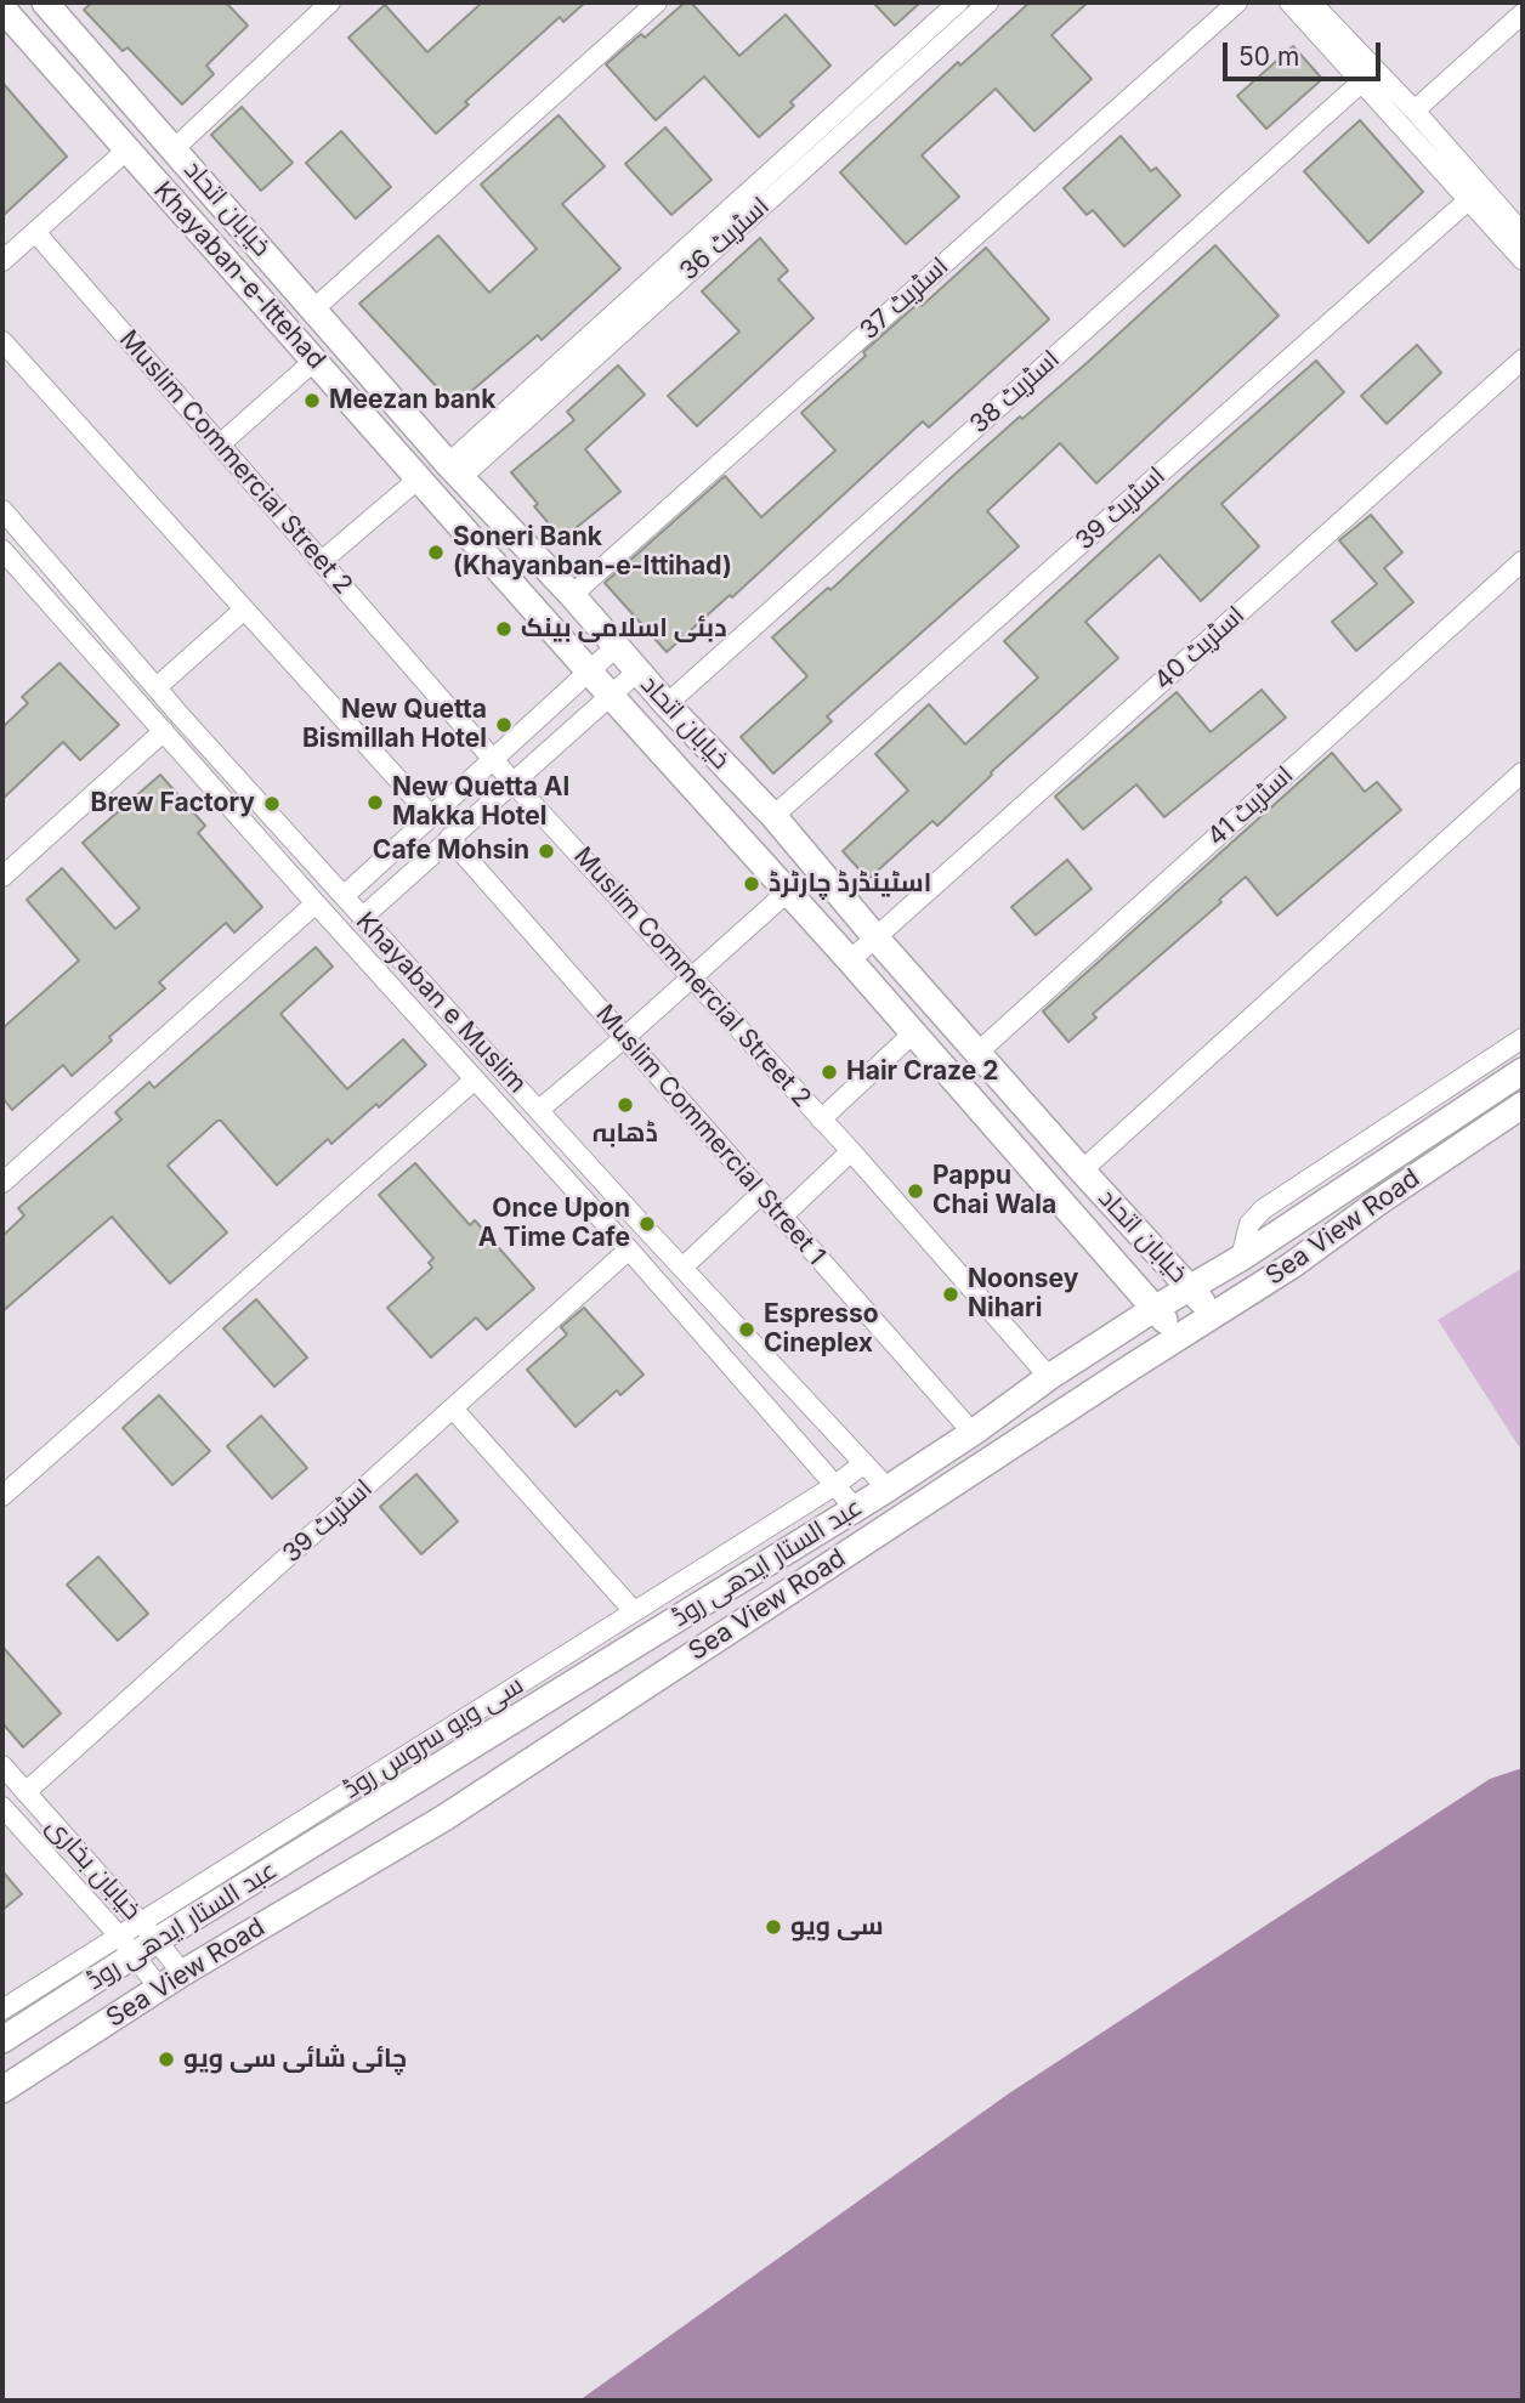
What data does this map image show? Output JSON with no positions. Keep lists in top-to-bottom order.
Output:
{
  "streets": {
    "main road": [
      "خیابان اتحاد",
      "Khayaban-e-Ittehad",
      "Sea View Road",
      "عبد الستار ایدھی روڈ"
    ],
    "street": [
      "اسٹریٹ 36",
      "اسٹریٹ 37",
      "اسٹریٹ 38",
      "Muslim Commercial Street 2",
      "اسٹریٹ 39",
      "اسٹریٹ 40",
      "اسٹریٹ 41",
      "Khayaban e Muslim",
      "Muslim Commercial Street 1",
      "سی ویو سروس روڈ",
      "خیابان بخاری"
    ]
  },
  "crossings": [
    ["خیابان اتحاد", "اسٹریٹ 36"],
    ["خیابان اتحاد", "Khayaban-e-Ittehad"],
    ["خیابان اتحاد", "اسٹریٹ 37"],
    ["خیابان اتحاد", "اسٹریٹ 38"],
    ["خیابان اتحاد", "اسٹریٹ 39"],
    ["خیابان اتحاد", "اسٹریٹ 40"],
    ["خیابان اتحاد", "اسٹریٹ 41"],
    ["خیابان اتحاد", "Sea View Road"],
    ["خیابان اتحاد", "عبد الستار ایدھی روڈ"],
    ["Muslim Commercial Street 2", "عبد الستار ایدھی روڈ"],
    ["اسٹریٹ 39", "Khayaban e Muslim"],
    ["اسٹریٹ 39", "خیابان بخاری"],
    ["Khayaban e Muslim", "عبد الستار ایدھی روڈ"],
    ["Khayaban e Muslim", "سی ویو سروس روڈ"],
    ["Muslim Commercial Street 1", "عبد الستار ایدھی روڈ"],
    ["Sea View Road", "خیابان بخاری"],
    ["عبد الستار ایدھی روڈ", "سی ویو سروس روڈ"],
    ["عبد الستار ایدھی روڈ", "خیابان بخاری"],
    ["سی ویو سروس روڈ", "خیابان بخاری"]
  ],
  "places": [
    "Meezan bank",
    "Soneri Bank (Khayanban-e-Ittihad)",
    "دبئی اسلامی بینک",
    "New Quetta Bismillah Hotel",
    "New Quetta Al Makka Hotel",
    "Brew Factory",
    "Cafe Mohsin",
    "اسٹینڈرڈ چارٹرڈ",
    "Hair Craze 2",
    "ڈھابہ",
    "Pappu Chai Wala",
    "Once Upon A Time Cafe",
    "Noonsey Nihari",
    "Espresso Cineplex",
    "سی ویو",
    "چائی شائی سی ویو"
  ],
  "scale_bar": "50 m"
}
